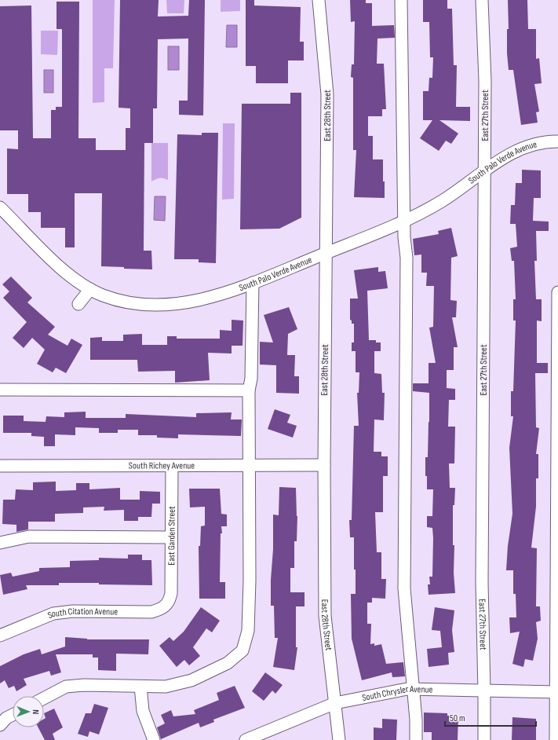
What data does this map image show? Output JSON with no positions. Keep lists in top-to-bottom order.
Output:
{
  "streets": {
    "street": [
      "East 28th Street",
      "East 27th Street",
      "South Palo Verde Avenue",
      "South Richey Avenue",
      "East Garden Street",
      "South Citation Avenue",
      "South Chrysler Avenue"
    ]
  },
  "crossings": [
    ["East 28th Street", "South Palo Verde Avenue"],
    ["East 28th Street", "South Richey Avenue"],
    ["East 28th Street", "South Chrysler Avenue"],
    ["East 27th Street", "South Palo Verde Avenue"],
    ["East 27th Street", "South Chrysler Avenue"],
    ["South Richey Avenue", "East Garden Street"],
    ["East Garden Street", "South Citation Avenue"]
  ],
  "scale_bar": "50 m",
  "north": "right"
}
